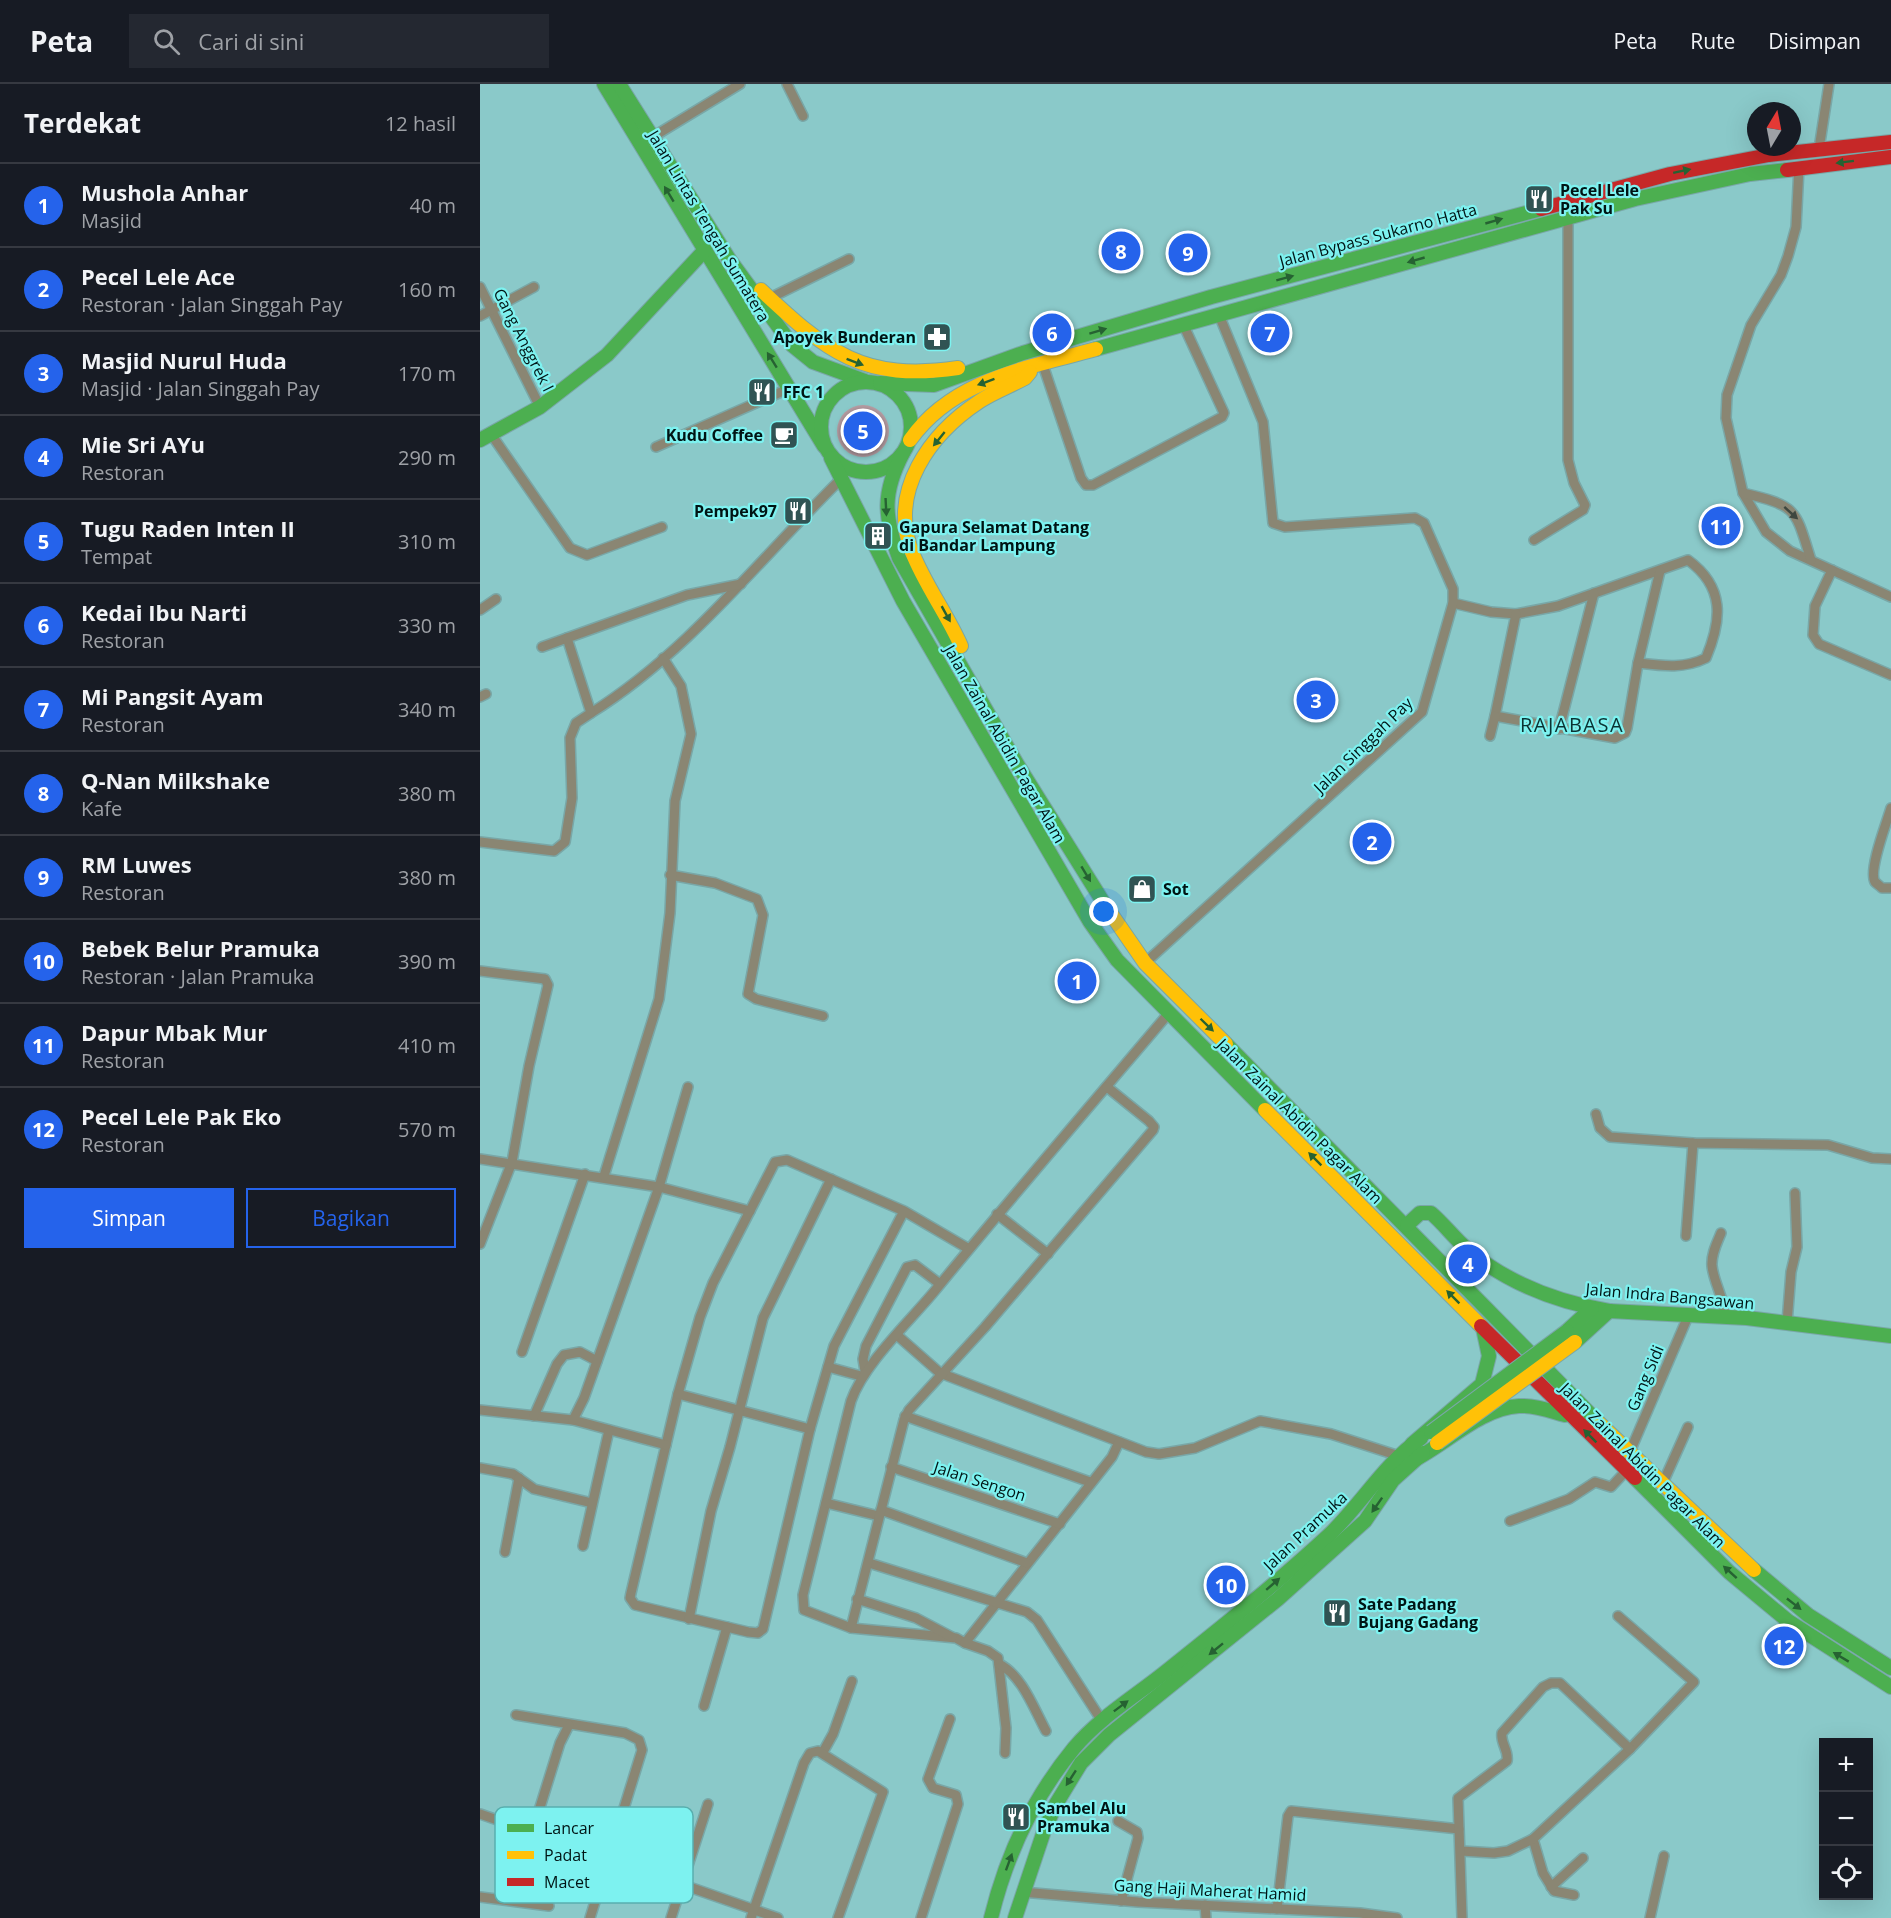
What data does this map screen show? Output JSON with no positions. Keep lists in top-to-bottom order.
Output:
{
  "streets": {
    "main road": [
      "Jalan Lintas Tengah Sumatera",
      "Jalan Bypass Sukarno Hatta",
      "Jalan Zainal Abidin Pagar Alam",
      "Jalan Indra Bangsawan",
      "Jalan Pramuka"
    ],
    "street": [
      "Gang Anggrek I",
      "Jalan Singgah Pay",
      "Gang Sidi",
      "Jalan Sengon",
      "Gang Haji Maherat Hamid"
    ]
  },
  "crossings": [
    ["Jalan Lintas Tengah Sumatera", "Jalan Bypass Sukarno Hatta"],
    ["Jalan Lintas Tengah Sumatera", "Jalan Zainal Abidin Pagar Alam"],
    ["Jalan Bypass Sukarno Hatta", "Jalan Zainal Abidin Pagar Alam"],
    ["Jalan Bypass Sukarno Hatta", "Jalan Singgah Pay"],
    ["Jalan Zainal Abidin Pagar Alam", "Jalan Singgah Pay"],
    ["Jalan Zainal Abidin Pagar Alam", "Jalan Indra Bangsawan"],
    ["Jalan Zainal Abidin Pagar Alam", "Gang Sidi"],
    ["Jalan Indra Bangsawan", "Gang Sidi"],
    ["Jalan Indra Bangsawan", "Jalan Pramuka"],
    ["Jalan Pramuka", "Gang Haji Maherat Hamid"]
  ],
  "districts": ["RAJABASA"],
  "places": {
    "restaurant": [
      "Pecel Lele Pak Su",
      "FFC 1",
      "Pempek97",
      "Sate Padang Bujang Gadang",
      "Sambel Alu Pramuka"
    ],
    "pharmacy": ["Apoyek Bunderan"],
    "cafe": ["Kudu Coffee"],
    "building": ["Gapura Selamat Datang di Bandar Lampung"],
    "shop": ["Sot"]
  },
  "legend": ["Lancar", "Padat", "Macet"],
  "north": "top",
  "page": {
    "header": "Peta",
    "search": "Cari di sini",
    "nav": ["Peta", "Rute", "Disimpan"],
    "heading": ["Terdekat", "12 hasil"],
    "list": [
      {
        "mark": "1",
        "name": "Mushola Anhar",
        "note": "Masjid",
        "value": "40 m"
      },
      {
        "mark": "2",
        "name": "Pecel Lele Ace",
        "note": "Restoran · Jalan Singgah Pay",
        "value": "160 m"
      },
      {
        "mark": "3",
        "name": "Masjid Nurul Huda",
        "note": "Masjid · Jalan Singgah Pay",
        "value": "170 m"
      },
      {
        "mark": "4",
        "name": "Mie Sri AYu",
        "note": "Restoran",
        "value": "290 m"
      },
      {
        "mark": "5",
        "name": "Tugu Raden Inten II",
        "note": "Tempat",
        "value": "310 m"
      },
      {
        "mark": "6",
        "name": "Kedai Ibu Narti",
        "note": "Restoran",
        "value": "330 m"
      },
      {
        "mark": "7",
        "name": "Mi Pangsit Ayam",
        "note": "Restoran",
        "value": "340 m"
      },
      {
        "mark": "8",
        "name": "Q-Nan Milkshake",
        "note": "Kafe",
        "value": "380 m"
      },
      {
        "mark": "9",
        "name": "RM Luwes",
        "note": "Restoran",
        "value": "380 m"
      },
      {
        "mark": "10",
        "name": "Bebek Belur Pramuka",
        "note": "Restoran · Jalan Pramuka",
        "value": "390 m"
      },
      {
        "mark": "11",
        "name": "Dapur Mbak Mur",
        "note": "Restoran",
        "value": "410 m"
      },
      {
        "mark": "12",
        "name": "Pecel Lele Pak Eko",
        "note": "Restoran",
        "value": "570 m"
      }
    ],
    "pins": [
      "8",
      "9",
      "6",
      "7",
      "5",
      "11",
      "3",
      "2",
      "1",
      "4",
      "10",
      "12"
    ],
    "buttons": ["Simpan", "Bagikan"],
    "map_buttons": ["+", "−"]
  }
}
